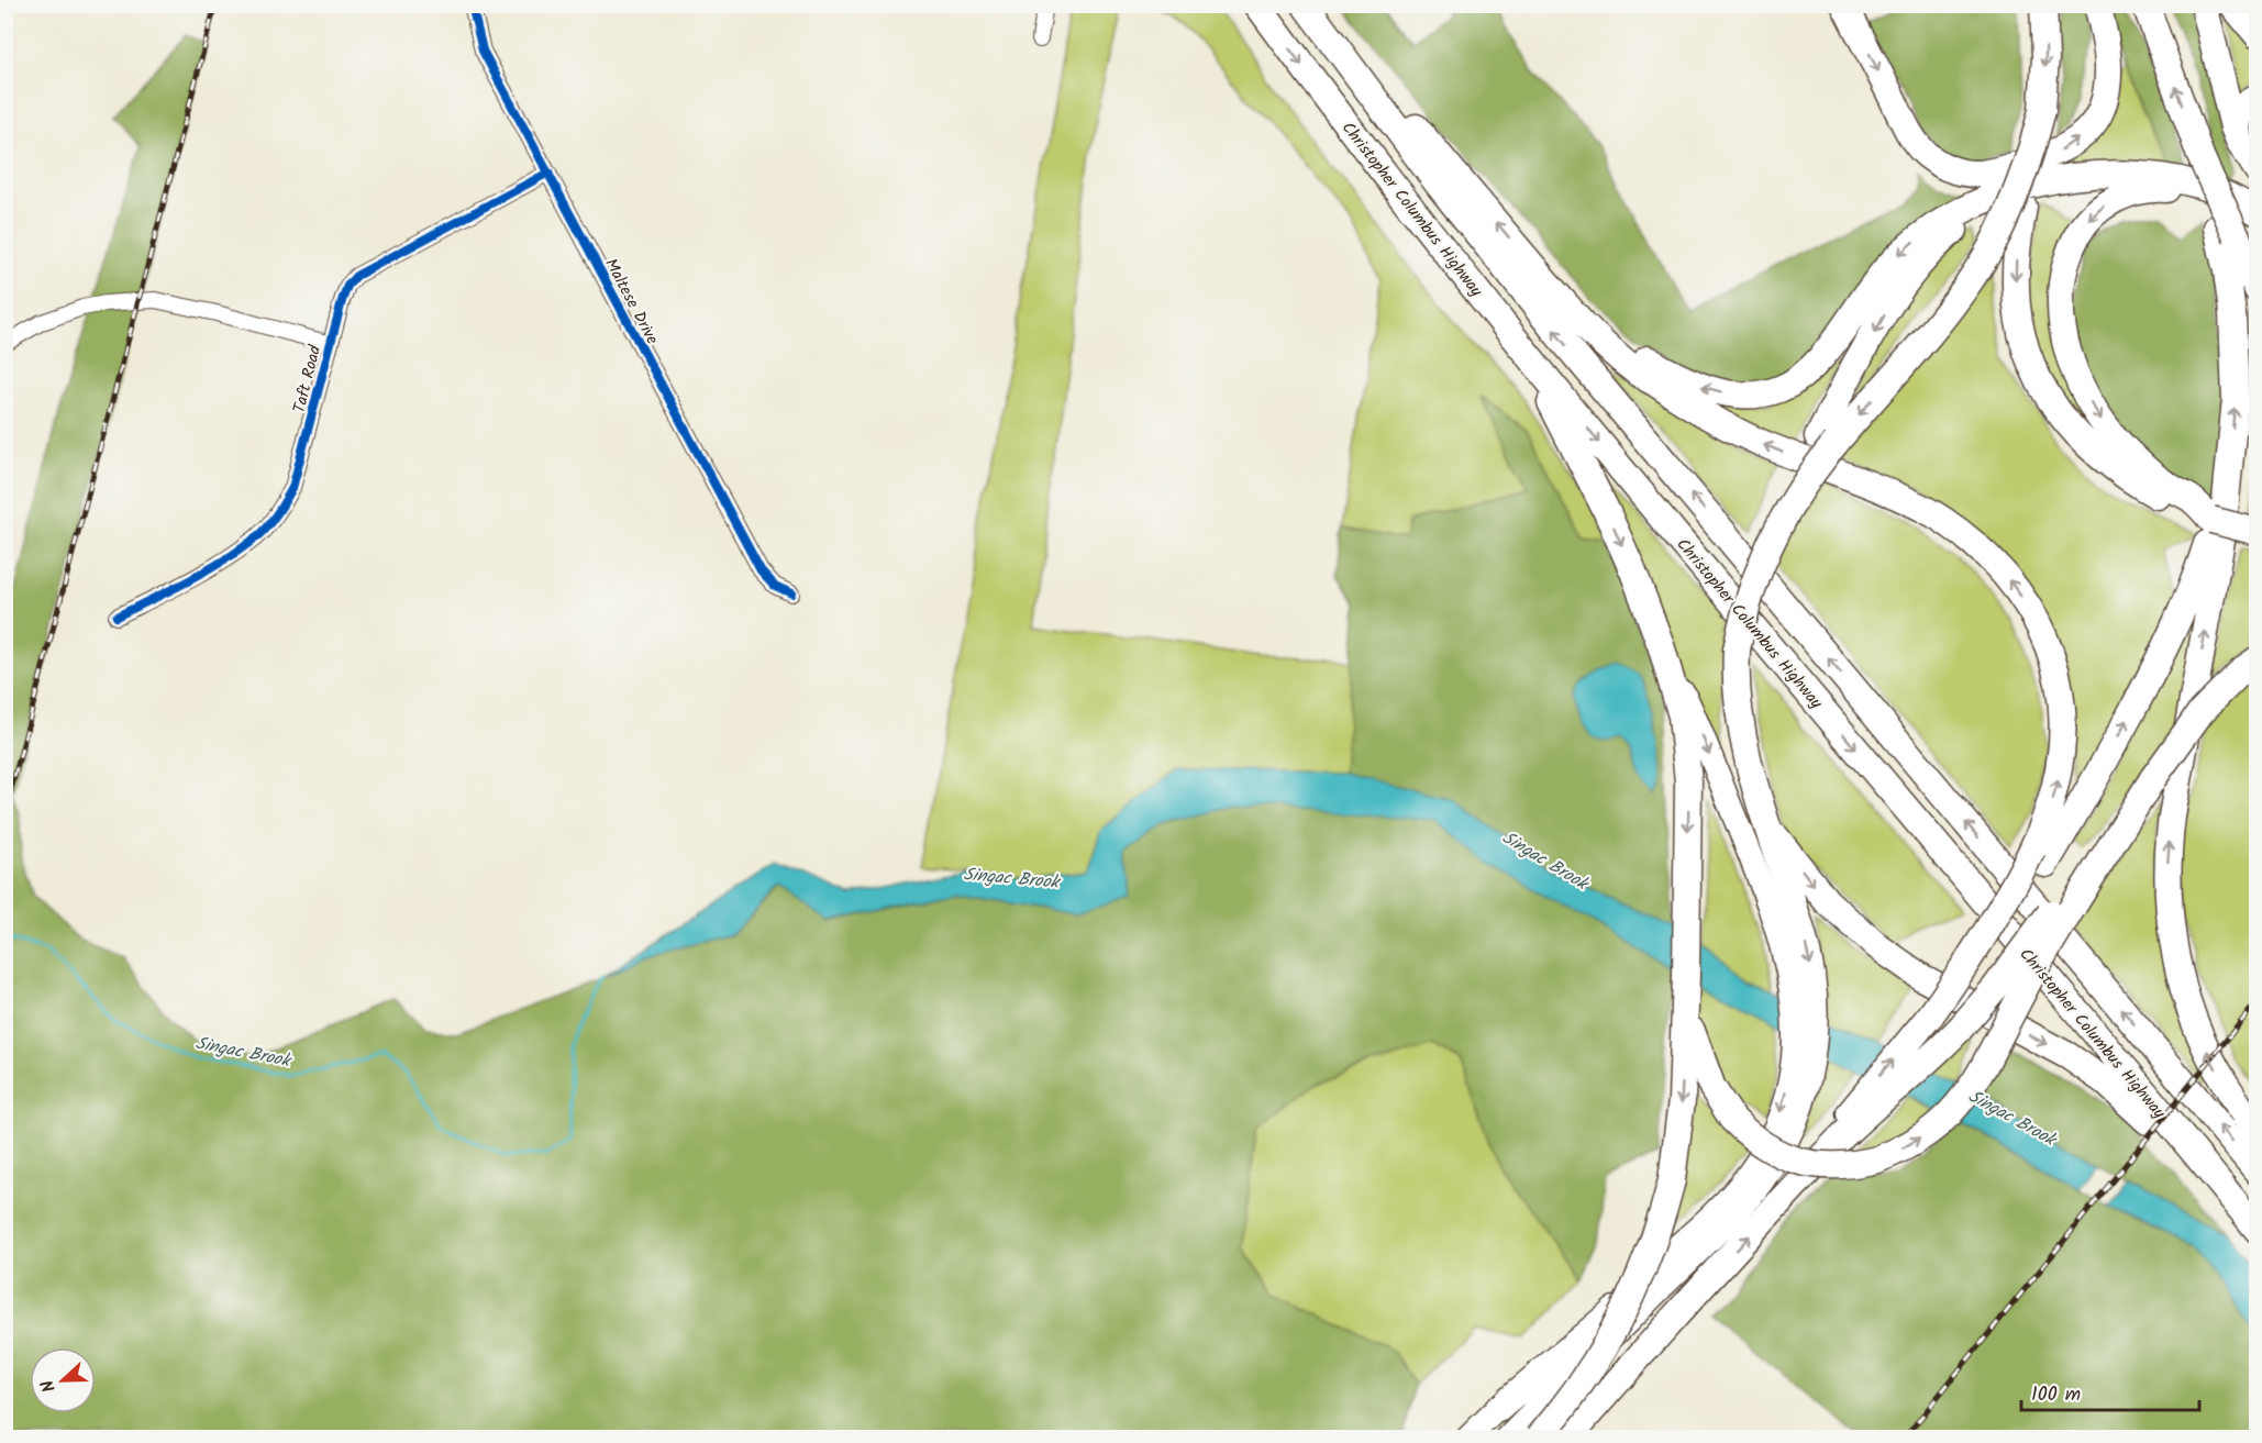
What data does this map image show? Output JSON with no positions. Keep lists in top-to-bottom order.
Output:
{
  "streets": {
    "highway": ["Christopher Columbus Highway"],
    "street": ["Maltese Drive", "Taft Road"]
  },
  "crossings": [
    ["Maltese Drive", "Taft Road"]
  ],
  "water": ["Singac Brook"],
  "scale_bar": "100 m",
  "north": "left"
}
